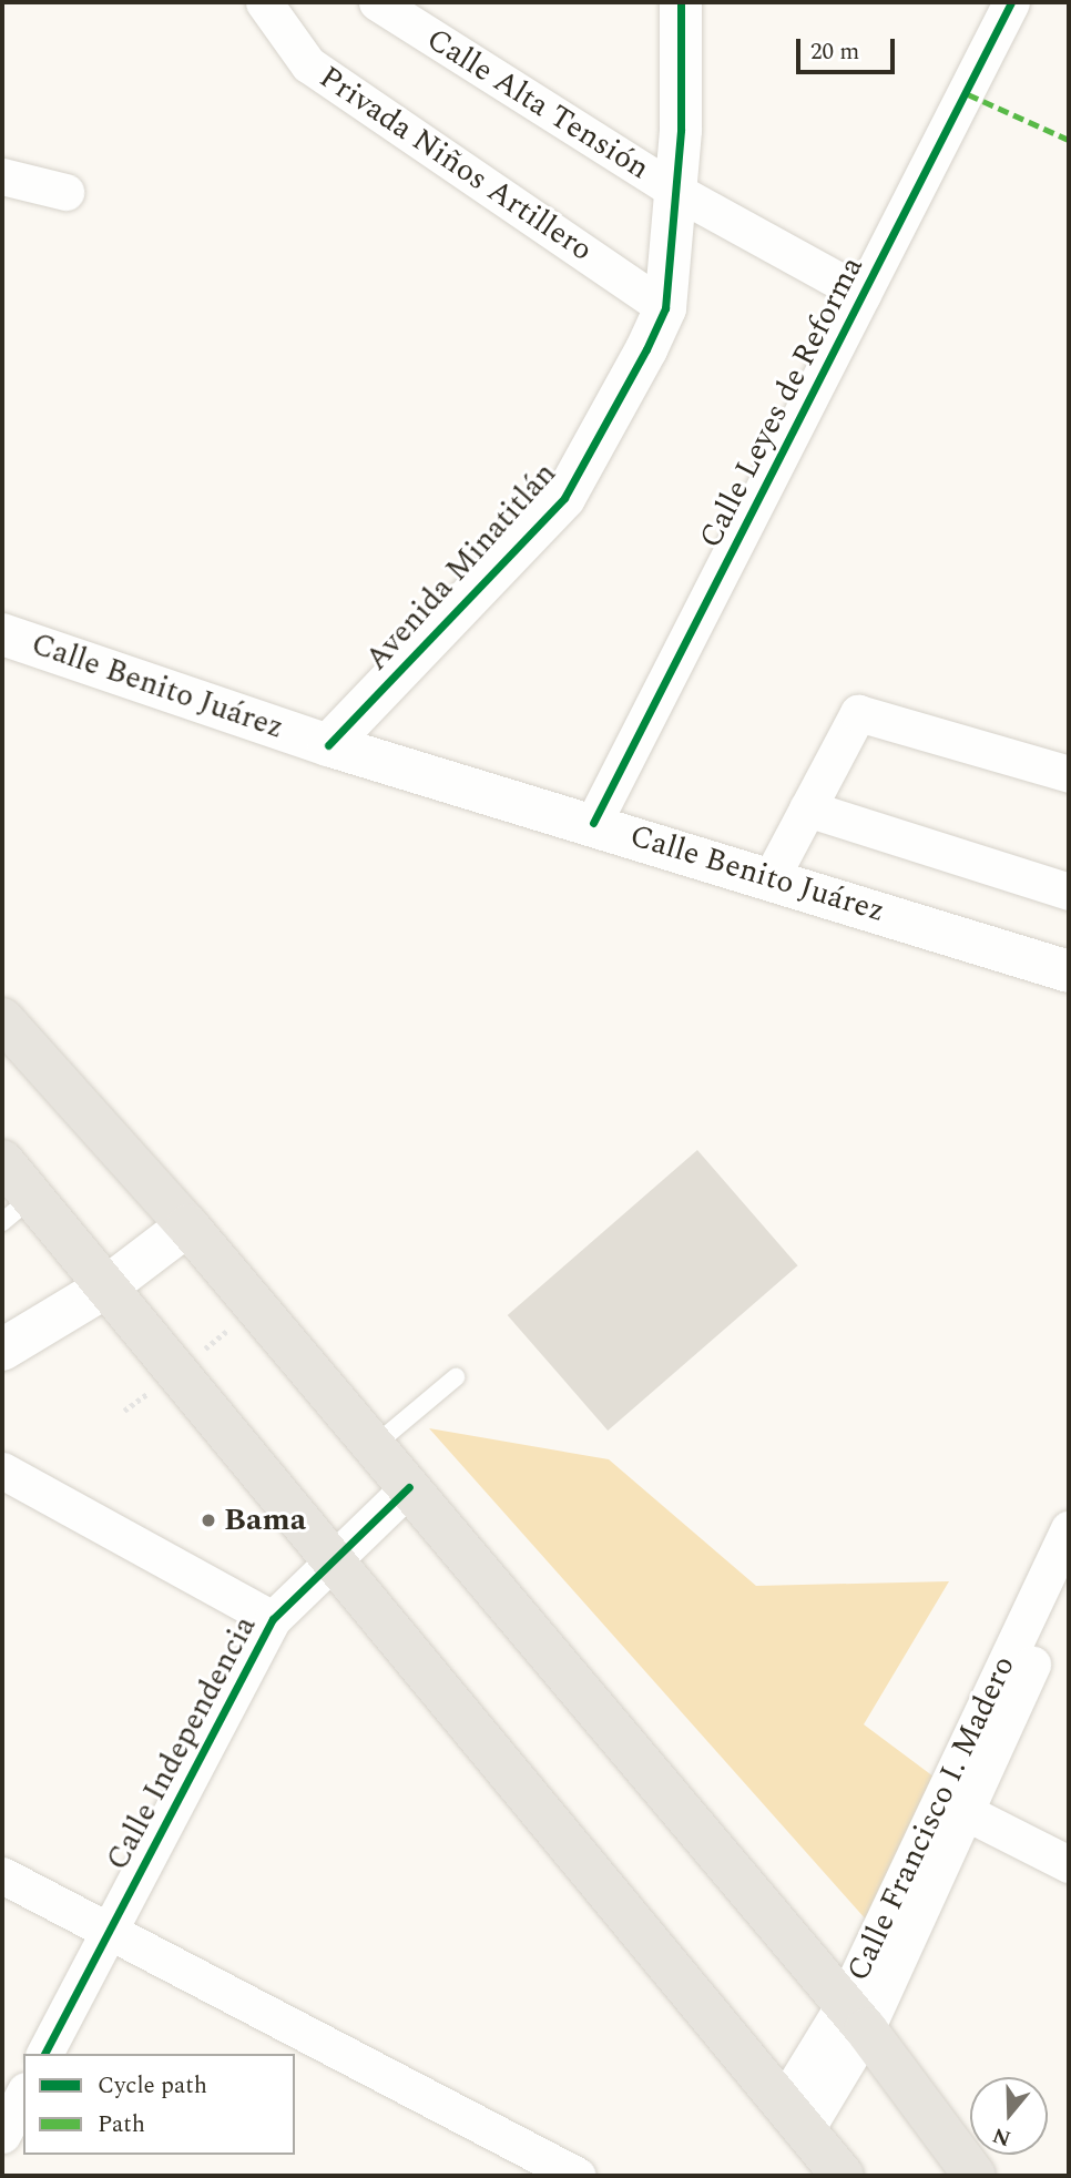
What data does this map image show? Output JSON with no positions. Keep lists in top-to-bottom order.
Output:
{
  "streets": {
    "main road": ["Avenida Minatitlán", "Calle Benito Juárez"],
    "street": [
      "Calle Alta Tensión",
      "Privada Niños Artillero",
      "Calle Leyes de Reforma",
      "Calle Independencia",
      "Calle Francisco I. Madero"
    ]
  },
  "crossings": [
    ["Calle Alta Tensión", "Calle Leyes de Reforma"],
    ["Calle Alta Tensión", "Avenida Minatitlán"],
    ["Privada Niños Artillero", "Avenida Minatitlán"],
    ["Calle Leyes de Reforma", "Calle Benito Juárez"],
    ["Avenida Minatitlán", "Calle Benito Juárez"]
  ],
  "places": ["Bama"],
  "legend": ["Cycle path", "Path"],
  "scale_bar": "20 m",
  "north": "bottom"
}
